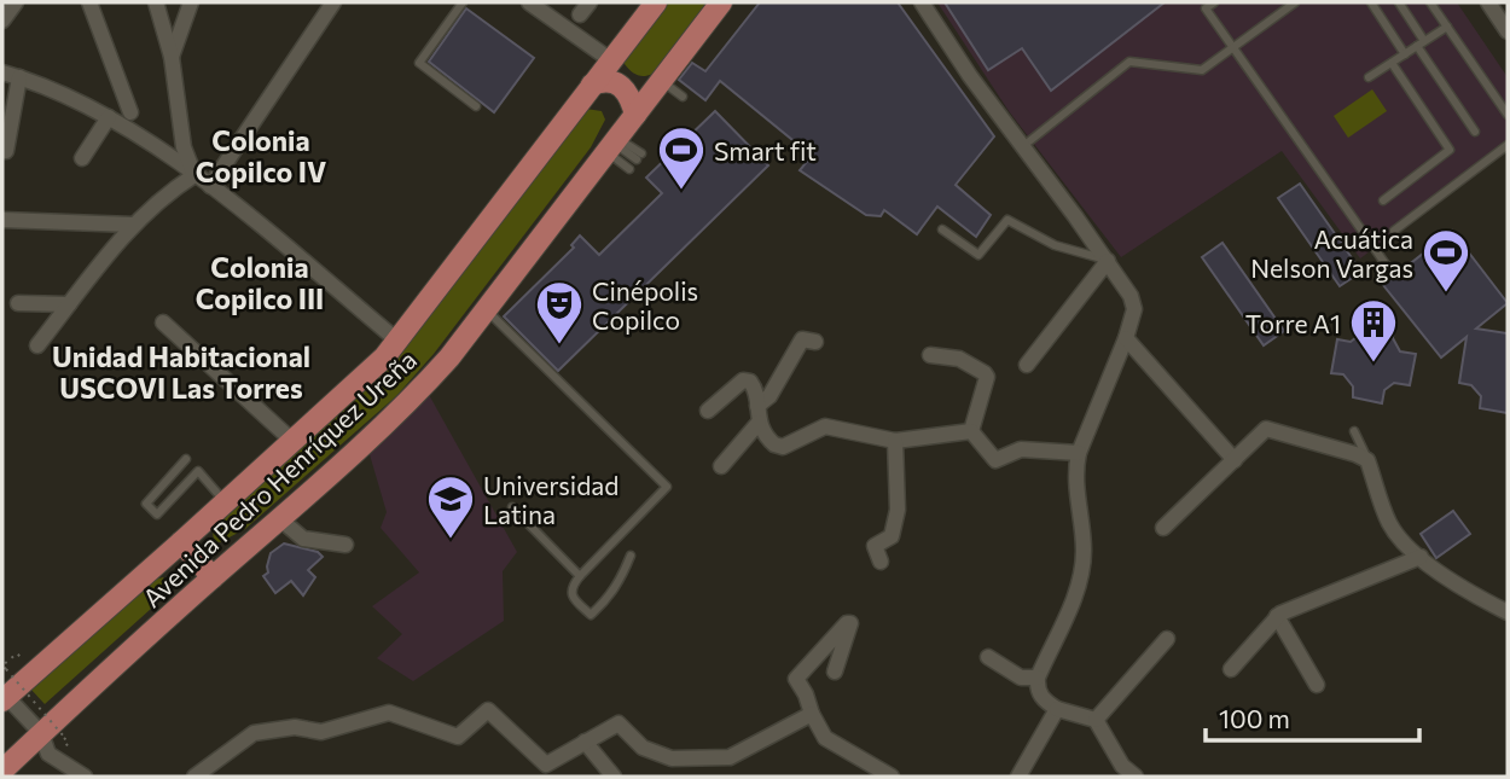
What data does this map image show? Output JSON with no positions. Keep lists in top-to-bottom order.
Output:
{
  "streets": {
    "main road": ["Avenida Pedro Henríquez Ureña"]
  },
  "districts": ["Colonia Copilco IV", "Colonia Copilco III", "Unidad Habitacional USCOVI Las Torres"],
  "places": {
    "sports": ["Smart fit", "Acuática Nelson Vargas"],
    "theatre": ["Cinépolis Copilco"],
    "building": ["Torre A1"],
    "school or university": ["Universidad Latina"]
  },
  "scale_bar": "100 m"
}
